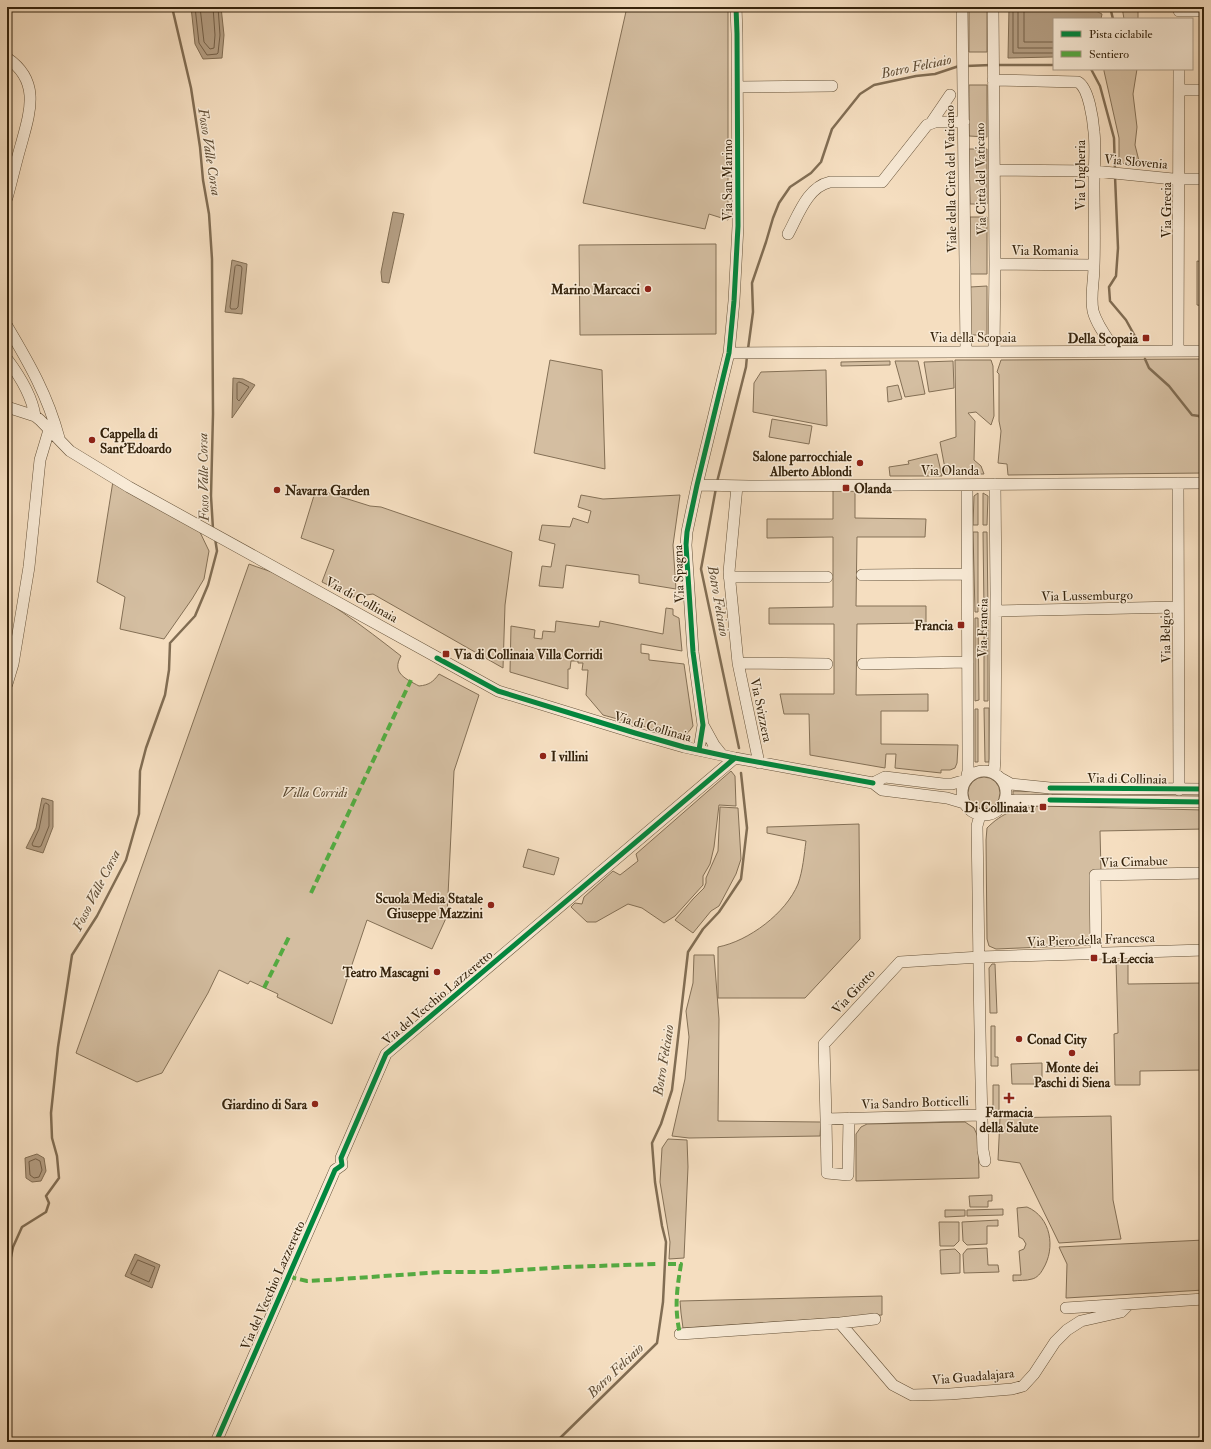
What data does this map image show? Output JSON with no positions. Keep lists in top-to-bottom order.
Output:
{
  "streets": {
    "street": [
      "Via Slovenia",
      "Via Ungheria",
      "Viale della Città del Vaticano",
      "Via Città del Vaticano",
      "Via San Marino",
      "Via Grecia",
      "Via Romania",
      "Via della Scopaia",
      "Via Olanda",
      "Via Spagna",
      "Via Lussemburgo",
      "Via di Collinaia",
      "Via Francia",
      "Via Belgio",
      "Via Svizzera",
      "Via Cimabue",
      "Via Piero della Francesca",
      "Via Giotto",
      "Via del Vecchio Lazzeretto",
      "Via Sandro Botticelli",
      "Via Guadalajara"
    ]
  },
  "crossings": [
    ["Via Slovenia", "Via Ungheria"],
    ["Via Slovenia", "Via Città del Vaticano"],
    ["Via Slovenia", "Via Grecia"],
    ["Via Ungheria", "Via Città del Vaticano"],
    ["Via Ungheria", "Via Romania"],
    ["Via Ungheria", "Via della Scopaia"],
    ["Viale della Città del Vaticano", "Via Città del Vaticano"],
    ["Viale della Città del Vaticano", "Via della Scopaia"],
    ["Via Città del Vaticano", "Via Romania"],
    ["Via Città del Vaticano", "Via della Scopaia"],
    ["Via San Marino", "Via della Scopaia"],
    ["Via San Marino", "Via Spagna"],
    ["Via Grecia", "Via della Scopaia"],
    ["Via della Scopaia", "Via Spagna"],
    ["Via Olanda", "Via Spagna"],
    ["Via Olanda", "Via Francia"],
    ["Via Olanda", "Via Belgio"],
    ["Via Olanda", "Via Svizzera"],
    ["Via Spagna", "Via di Collinaia"],
    ["Via Lussemburgo", "Via Francia"],
    ["Via Lussemburgo", "Via Belgio"],
    ["Via di Collinaia", "Via Francia"],
    ["Via di Collinaia", "Via Belgio"],
    ["Via di Collinaia", "Via Svizzera"],
    ["Via di Collinaia", "Via del Vecchio Lazzeretto"],
    ["Via Cimabue", "Via Piero della Francesca"],
    ["Via Piero della Francesca", "Via Giotto"],
    ["Via Giotto", "Via Sandro Botticelli"]
  ],
  "water": ["Botro Felciaio", "Fosso Valle Corsa"],
  "parks": ["Villa Corridi"],
  "places": {
    "other": [
      "Marino Marcacci",
      "Cappella di Sant'Edoardo",
      "Salone parrocchiale Alberto Ablondi",
      "Navarra Garden",
      "I villini",
      "Scuola Media Statale Giuseppe Mazzini",
      "Teatro Mascagni",
      "Conad City",
      "Monte dei Paschi di Siena",
      "Giardino di Sara"
    ],
    "transit": [
      "Della Scopaia",
      "Olanda",
      "Francia",
      "Via di Collinaia Villa Corridi",
      "Di Collinaia 1",
      "La Leccia"
    ],
    "health": ["Farmacia della Salute"]
  },
  "legend": ["Pista ciclabile", "Sentiero"]
}
